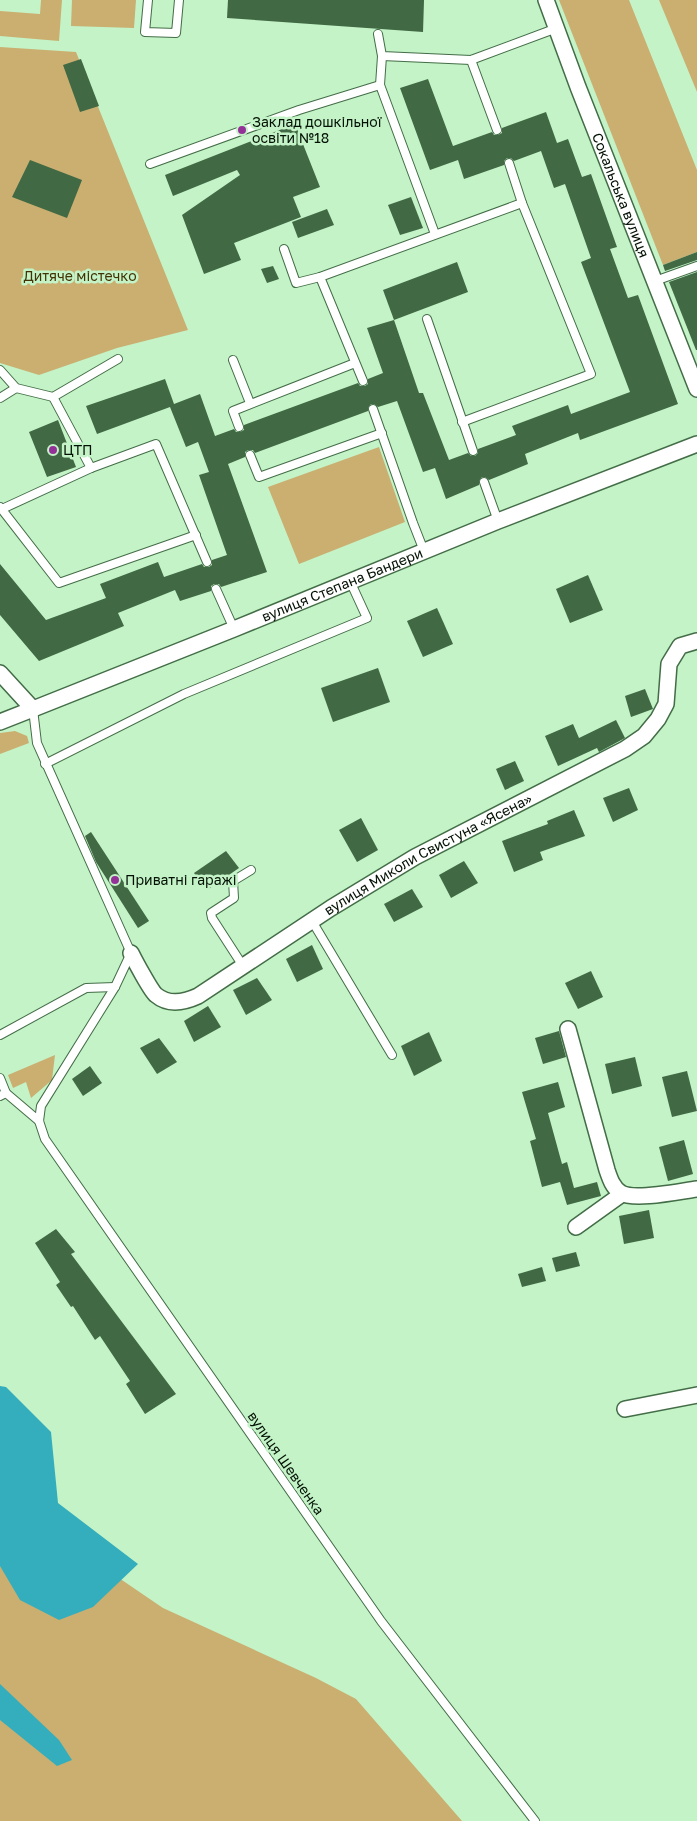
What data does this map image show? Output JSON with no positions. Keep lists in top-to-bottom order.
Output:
{
  "streets": {
    "street": ["Сокальська вулиця", "вулиця Степана Бандери", "вулиця Миколи Свистуна «Ясена»"],
    "lane": ["вулиця Шевченка"]
  },
  "parks": ["Дитяче містечко"],
  "places": ["Заклад дошкільної освіти №18", "ЦТП", "Приватні гаражі"]
}
